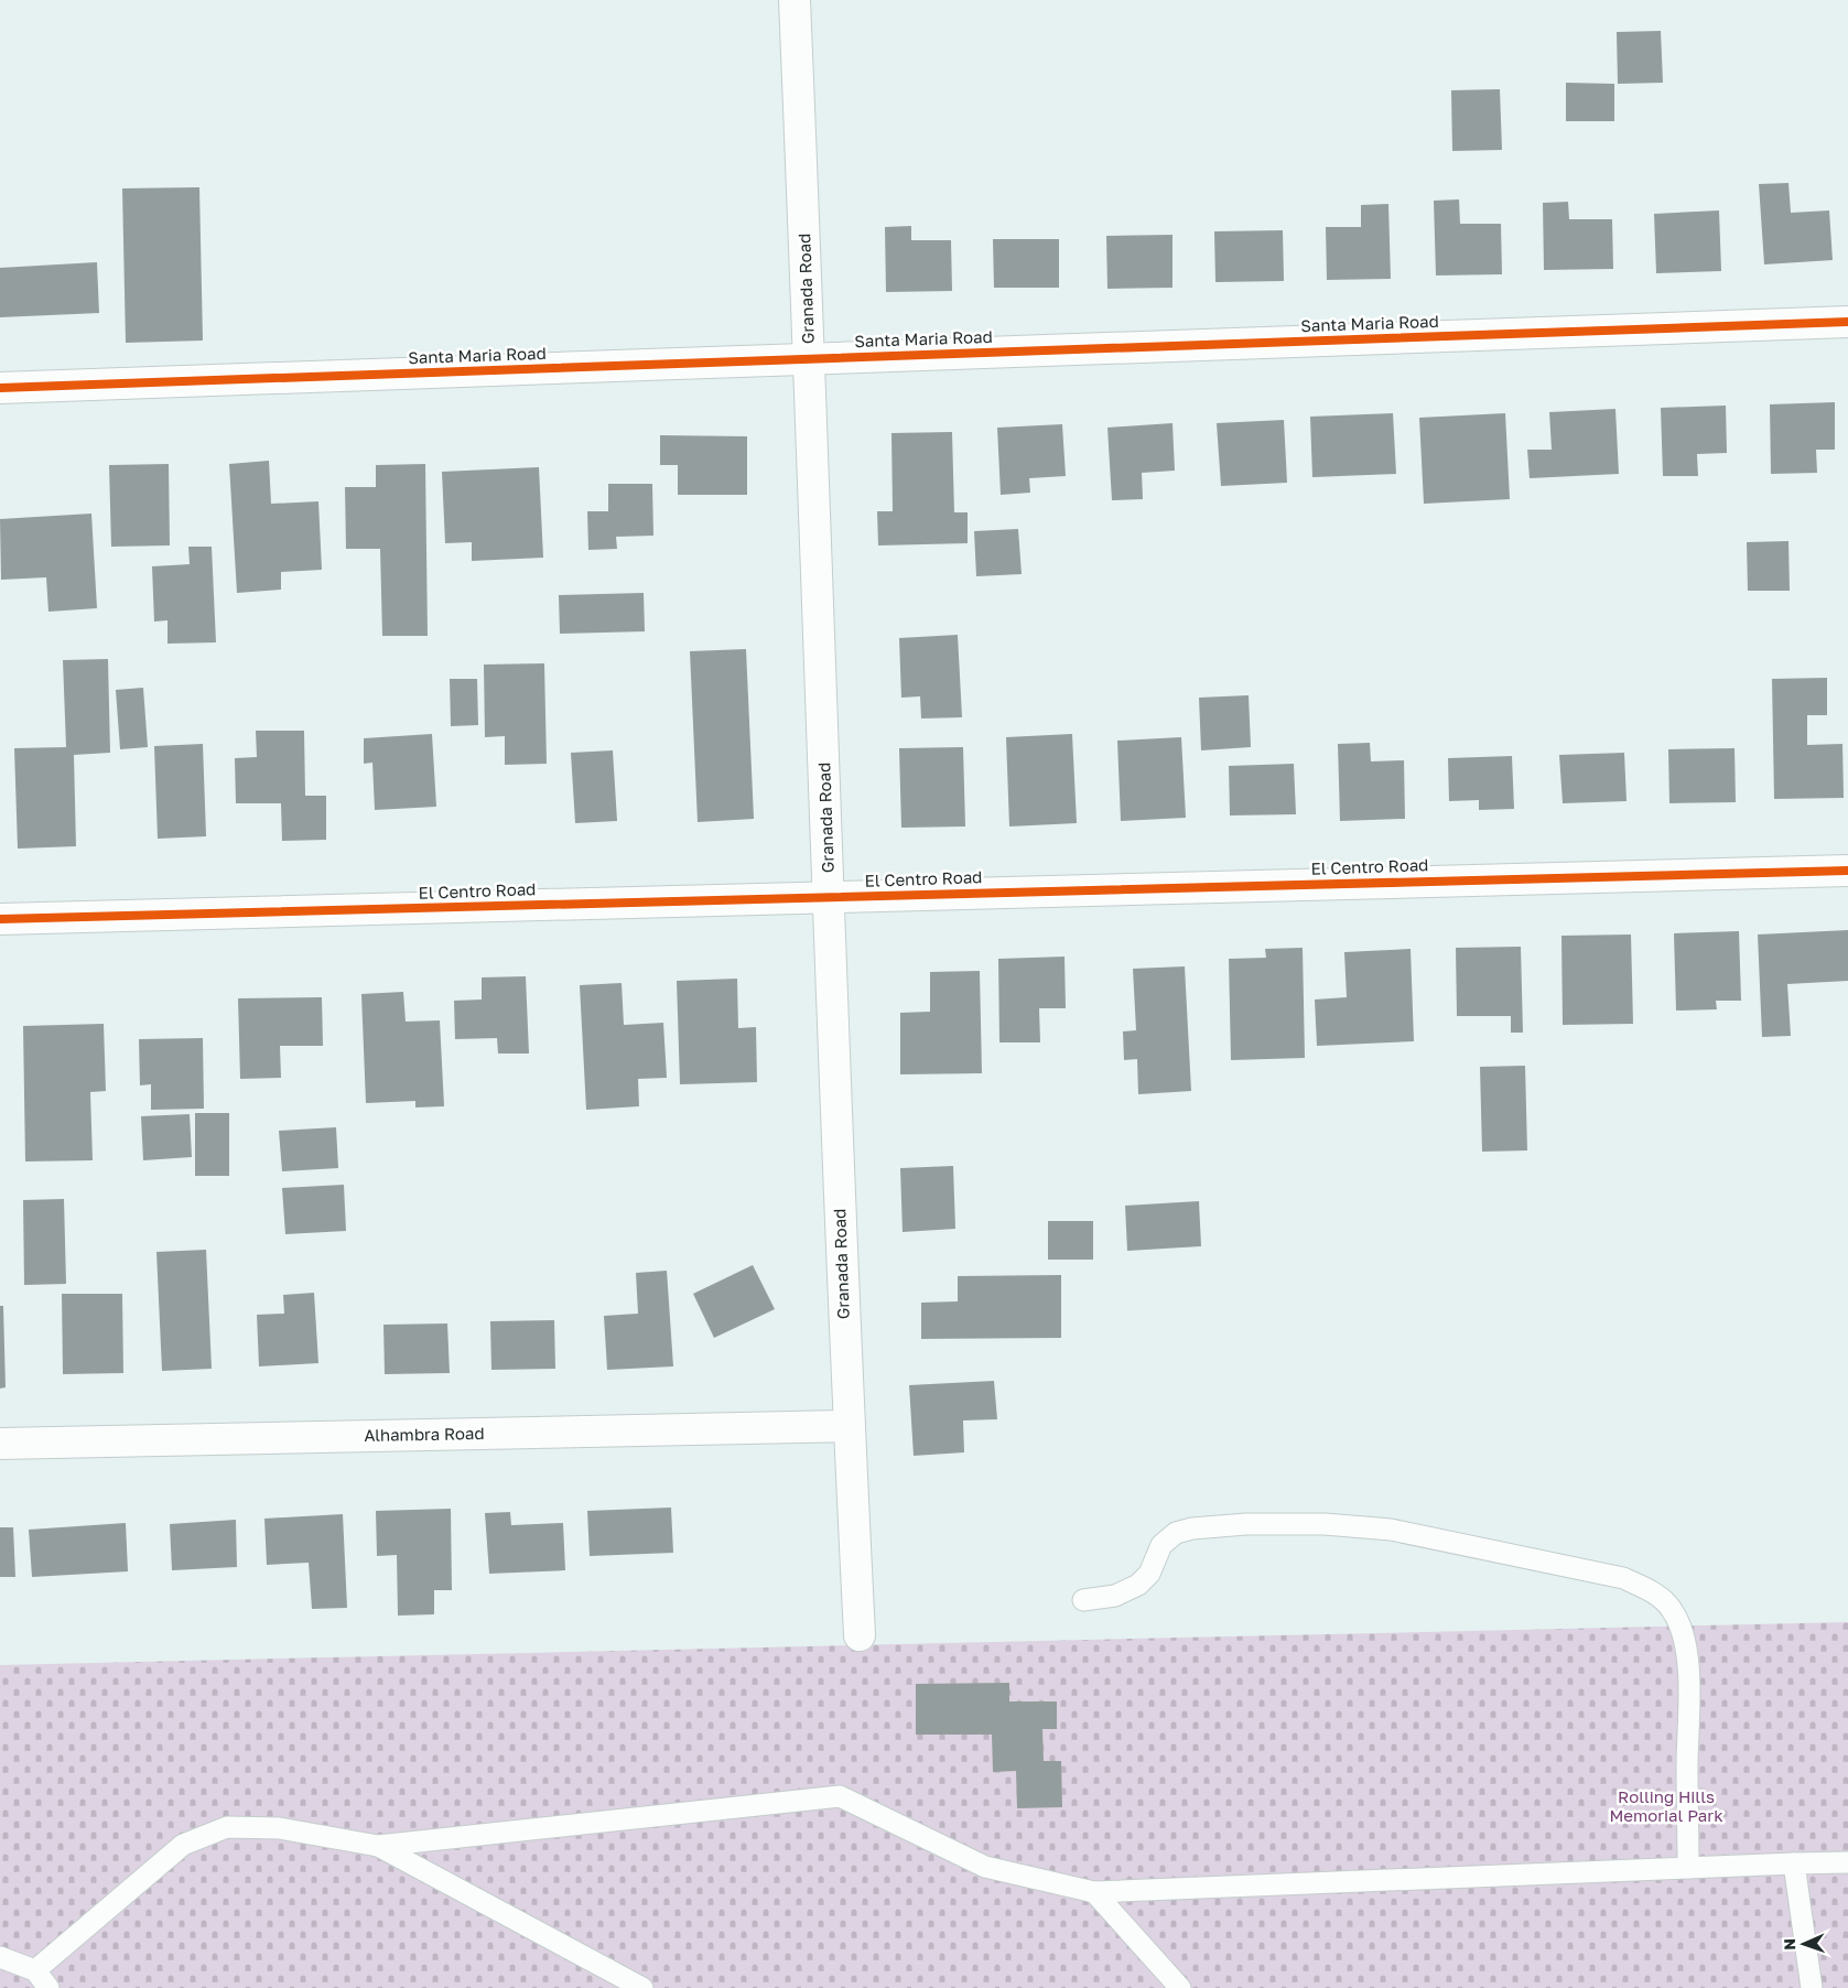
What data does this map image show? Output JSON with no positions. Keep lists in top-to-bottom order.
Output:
{
  "streets": {
    "street": [
      "Granada Road",
      "Santa Maria Road",
      "El Centro Road",
      "Alhambra Road"
    ]
  },
  "crossings": [
    ["Granada Road", "Santa Maria Road"],
    ["Granada Road", "El Centro Road"],
    ["Granada Road", "Alhambra Road"]
  ],
  "parks": ["Rolling Hills Memorial Park"],
  "north": "left"
}
